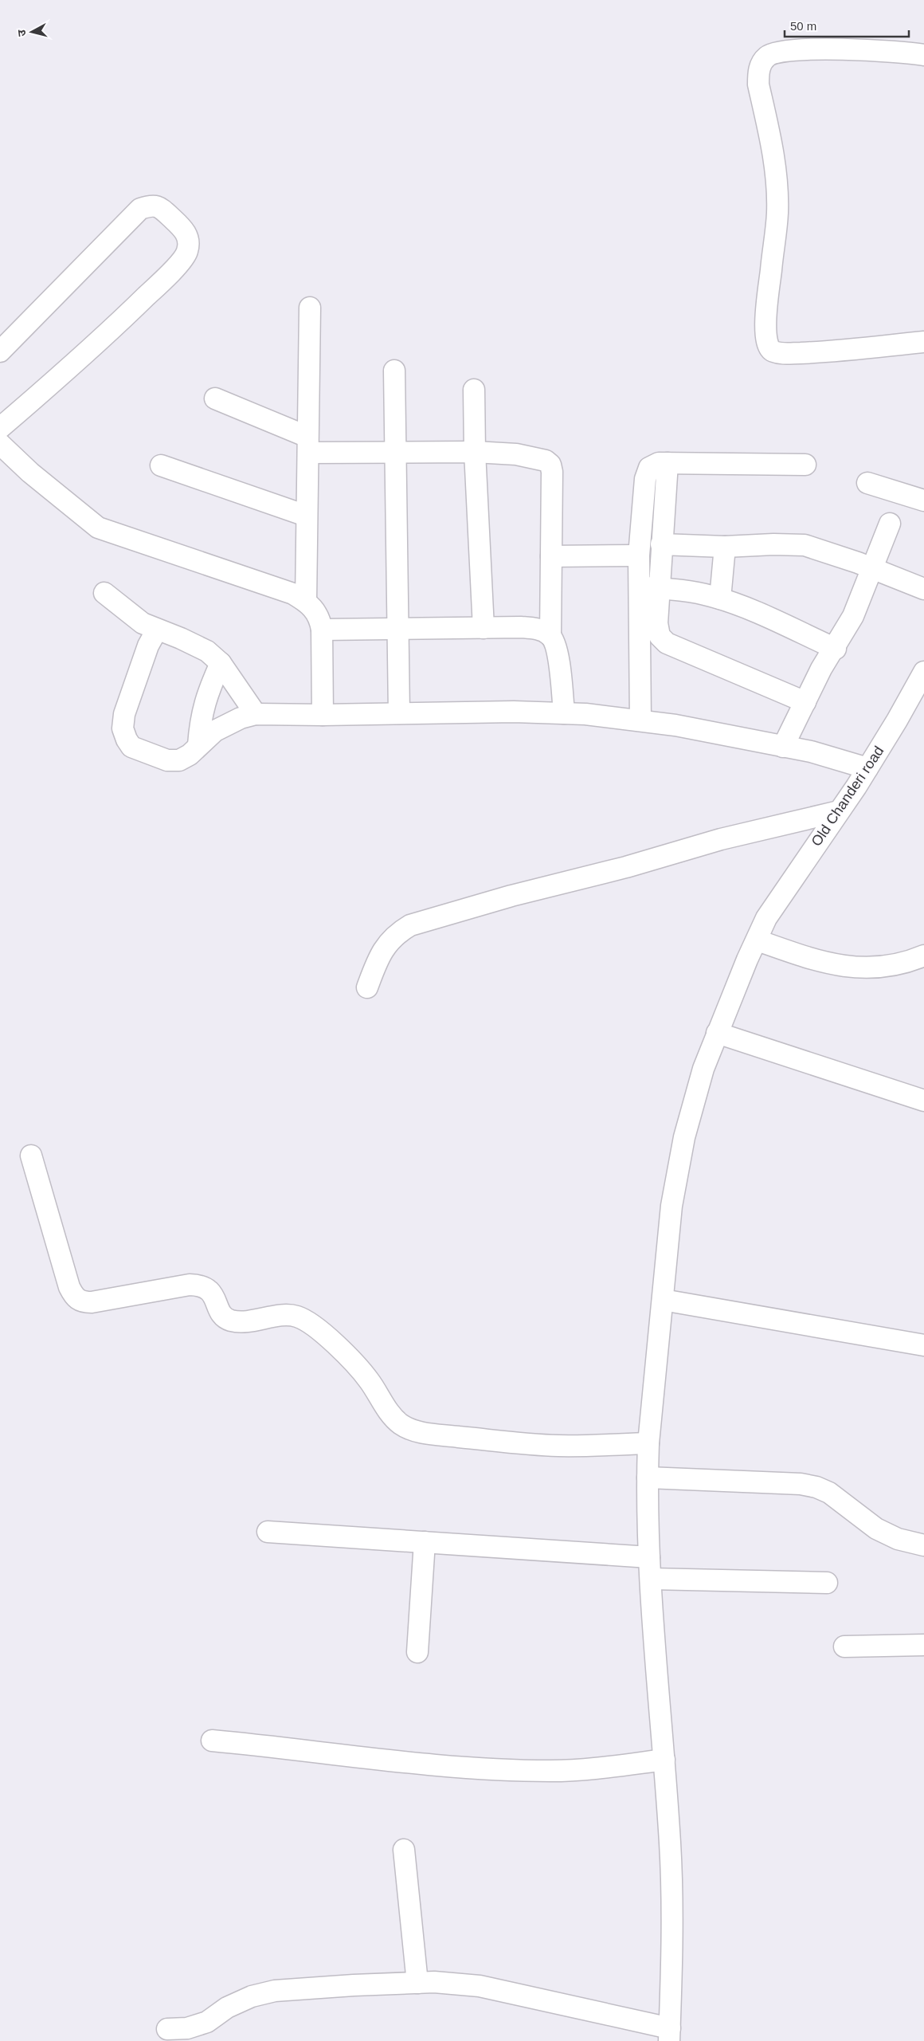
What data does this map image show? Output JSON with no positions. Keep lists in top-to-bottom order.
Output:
{
  "streets": {
    "street": ["Old Chanderi road"]
  },
  "scale_bar": "50 m",
  "north": "left"
}
